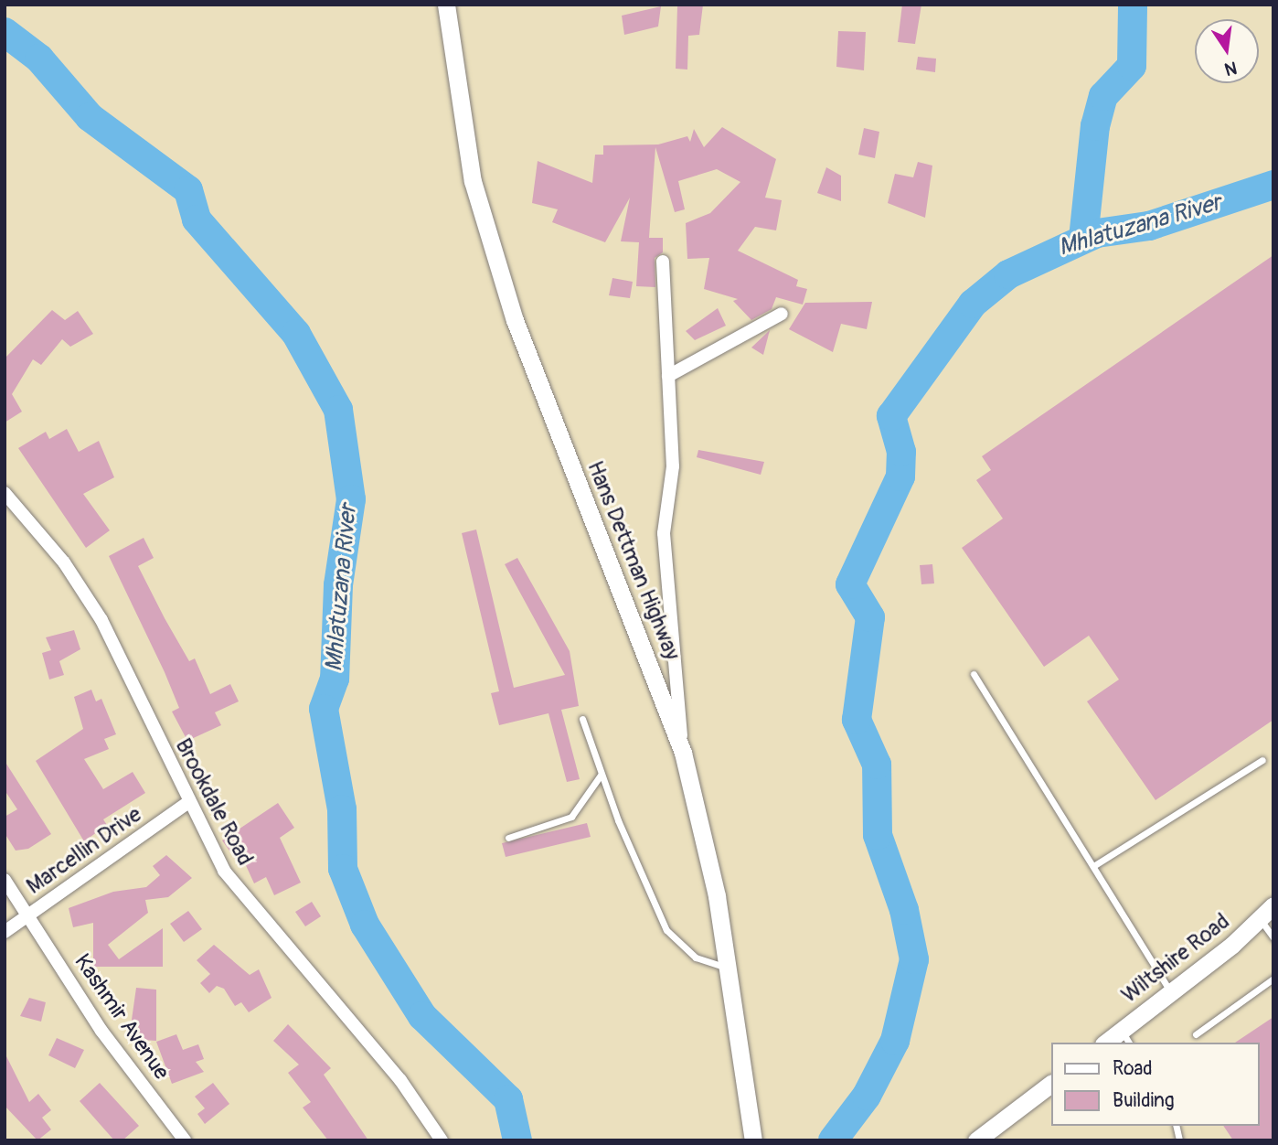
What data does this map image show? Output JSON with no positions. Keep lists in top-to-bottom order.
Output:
{
  "streets": {
    "street": [
      "Hans Dettman Highway",
      "Brookdale Road",
      "Marcellin Drive",
      "Wiltshire Road",
      "Kashmir Avenue"
    ]
  },
  "crossings": [
    ["Brookdale Road", "Marcellin Drive"],
    ["Marcellin Drive", "Kashmir Avenue"]
  ],
  "water": ["Mhlatuzana River"],
  "legend": ["Road", "Building"],
  "north": "bottom"
}
